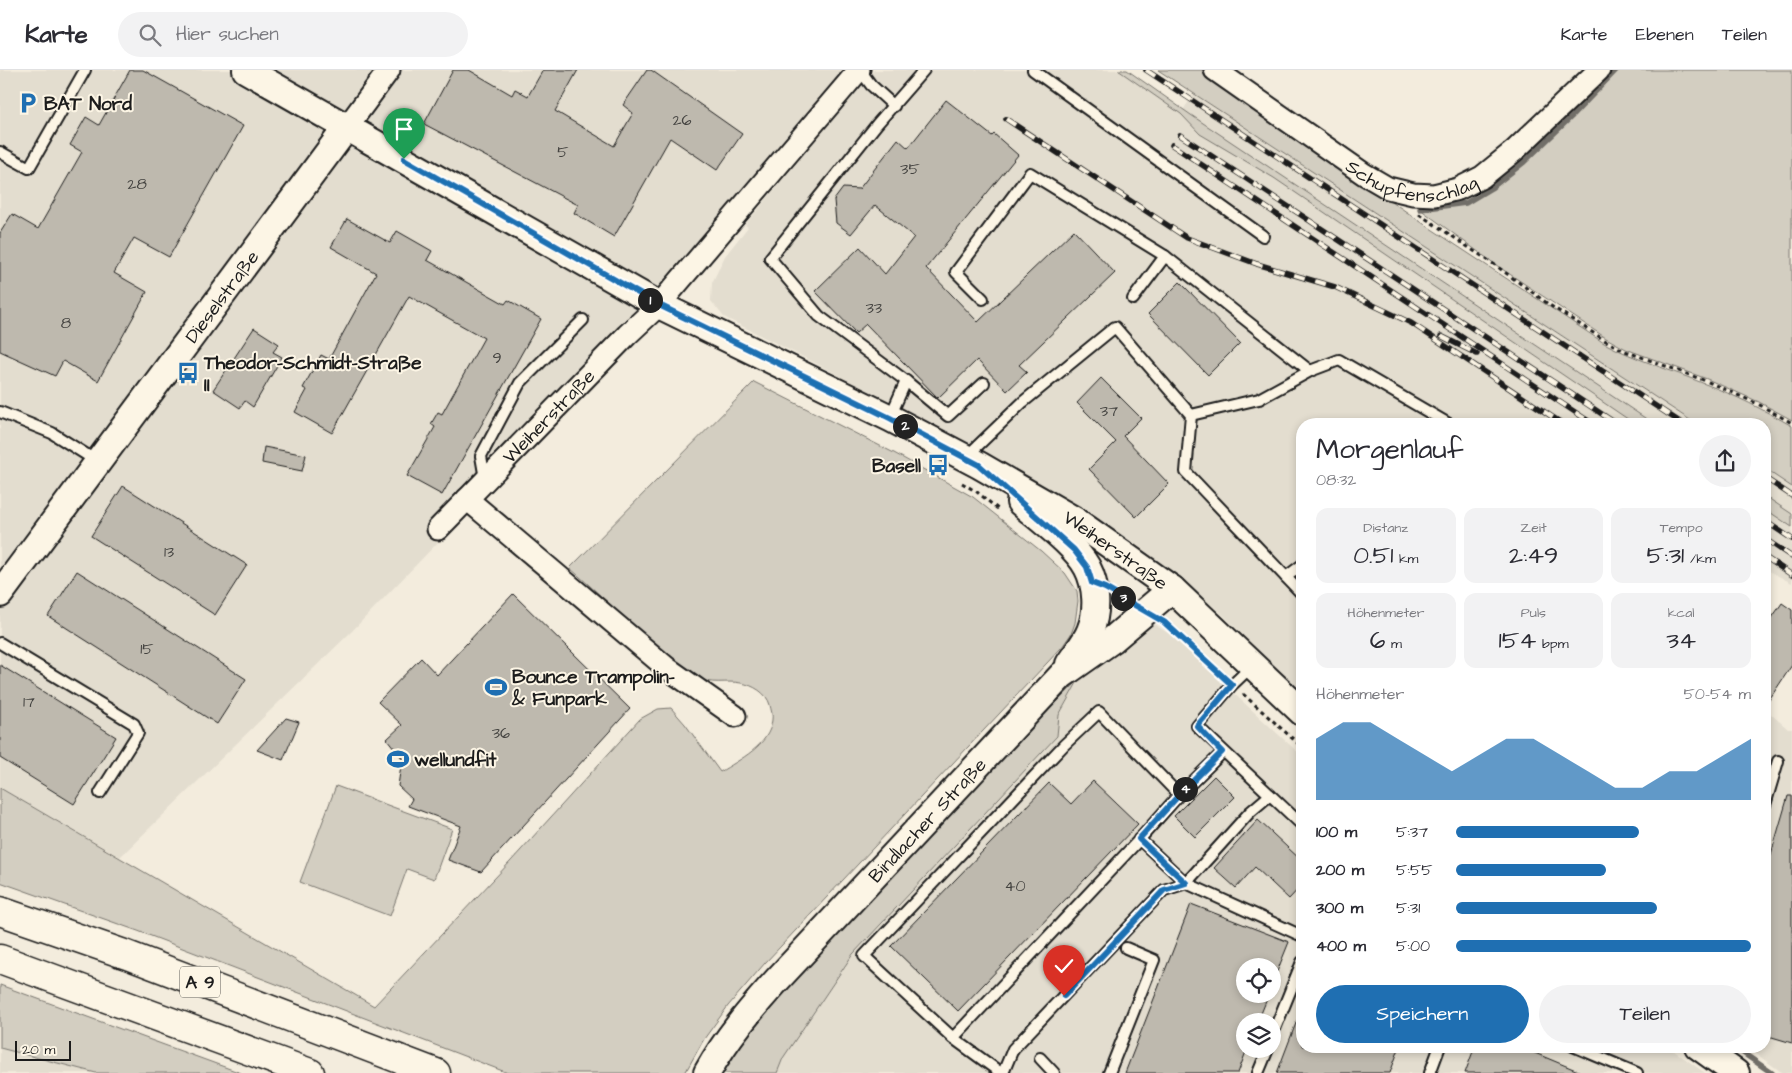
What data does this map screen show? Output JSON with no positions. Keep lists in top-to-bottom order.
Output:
{
  "streets": {
    "highway": ["A 9"],
    "street": [
      "Schupfenschlag",
      "Dieselstraße",
      "Weiherstraße",
      "Bindlacher Straße"
    ]
  },
  "crossings": [
    ["Dieselstraße", "Weiherstraße"],
    ["Weiherstraße", "Bindlacher Straße"]
  ],
  "places": {
    "parking": ["BAT Nord"],
    "bus stop": ["Theodor-Schmidt-Straße II", "Basell"],
    "sports": ["Bounce Trampolin- & Funpark", "wellundfit"]
  },
  "house_numbers": [
    "26",
    "5",
    "35",
    "28",
    "33",
    "8",
    "9",
    "37",
    "13",
    "15",
    "17",
    "36",
    "40"
  ],
  "scale_bar": "20 m",
  "page": {
    "header": "Karte",
    "search": "Hier suchen",
    "nav": ["Karte", "Ebenen", "Teilen"],
    "pins": [
      "1",
      "2",
      "3",
      "4"
    ],
    "heading": ["Morgenlauf", "08:32"],
    "stats": [
      ["Distanz", "0.51 km"],
      ["Zeit", "2:49"],
      ["Tempo", "5:31 /km"],
      ["Höhenmeter", "6 m"],
      ["Puls", "154 bpm"],
      ["kcal", "34"]
    ],
    "chart": ["Höhenmeter", "50–54 m"],
    "list": [
      {
        "name": "100 m",
        "note": "5:37"
      },
      {
        "name": "200 m",
        "note": "5:55"
      },
      {
        "name": "300 m",
        "note": "5:31"
      },
      {
        "name": "400 m",
        "note": "5:00"
      }
    ],
    "buttons": ["Speichern", "Teilen"],
    "scale": "20 m"
  }
}
